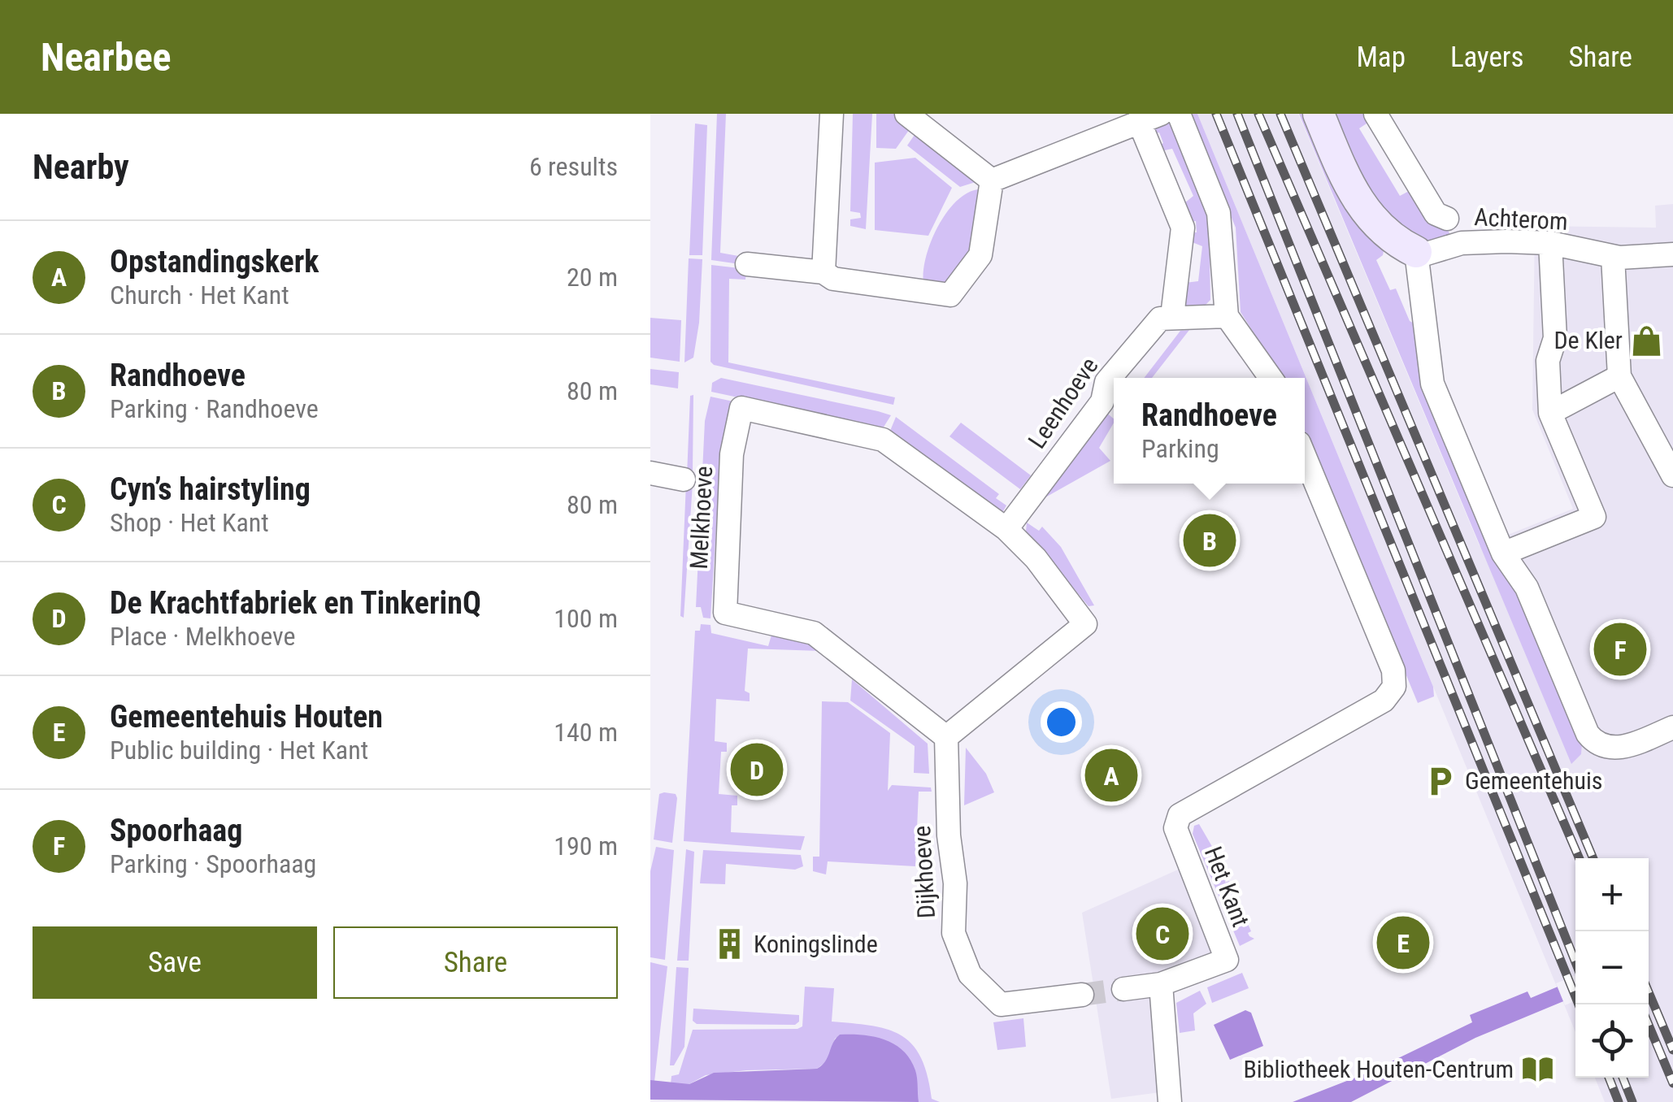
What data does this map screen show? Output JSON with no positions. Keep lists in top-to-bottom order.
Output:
{
  "streets": {
    "street": [
      "Achterom",
      "Leenhoeve",
      "Melkhoeve",
      "Dijkhoeve",
      "Het Kant"
    ]
  },
  "crossings": [
    ["Leenhoeve", "Melkhoeve"],
    ["Melkhoeve", "Dijkhoeve"]
  ],
  "places": {
    "shop": ["De Kler"],
    "parking": ["Gemeentehuis"],
    "building": ["Koningslinde"],
    "library": ["Bibliotheek Houten-Centrum"]
  },
  "page": {
    "header": "Nearbee",
    "nav": ["Map", "Layers", "Share"],
    "heading": ["Nearby", "6 results"],
    "list": [
      {
        "mark": "A",
        "name": "Opstandingskerk",
        "note": "Church · Het Kant",
        "value": "20 m"
      },
      {
        "mark": "B",
        "name": "Randhoeve",
        "note": "Parking · Randhoeve",
        "value": "80 m"
      },
      {
        "mark": "C",
        "name": "Cyn’s hairstyling",
        "note": "Shop · Het Kant",
        "value": "80 m"
      },
      {
        "mark": "D",
        "name": "De Krachtfabriek en TinkerinQ",
        "note": "Place · Melkhoeve",
        "value": "100 m"
      },
      {
        "mark": "E",
        "name": "Gemeentehuis Houten",
        "note": "Public building · Het Kant",
        "value": "140 m"
      },
      {
        "mark": "F",
        "name": "Spoorhaag",
        "note": "Parking · Spoorhaag",
        "value": "190 m"
      }
    ],
    "popup": ["Randhoeve", "Parking"],
    "pins": [
      "B",
      "F",
      "D",
      "A",
      "C",
      "E"
    ],
    "map_buttons": ["+", "−"],
    "buttons": ["Save", "Share"]
  }
}
